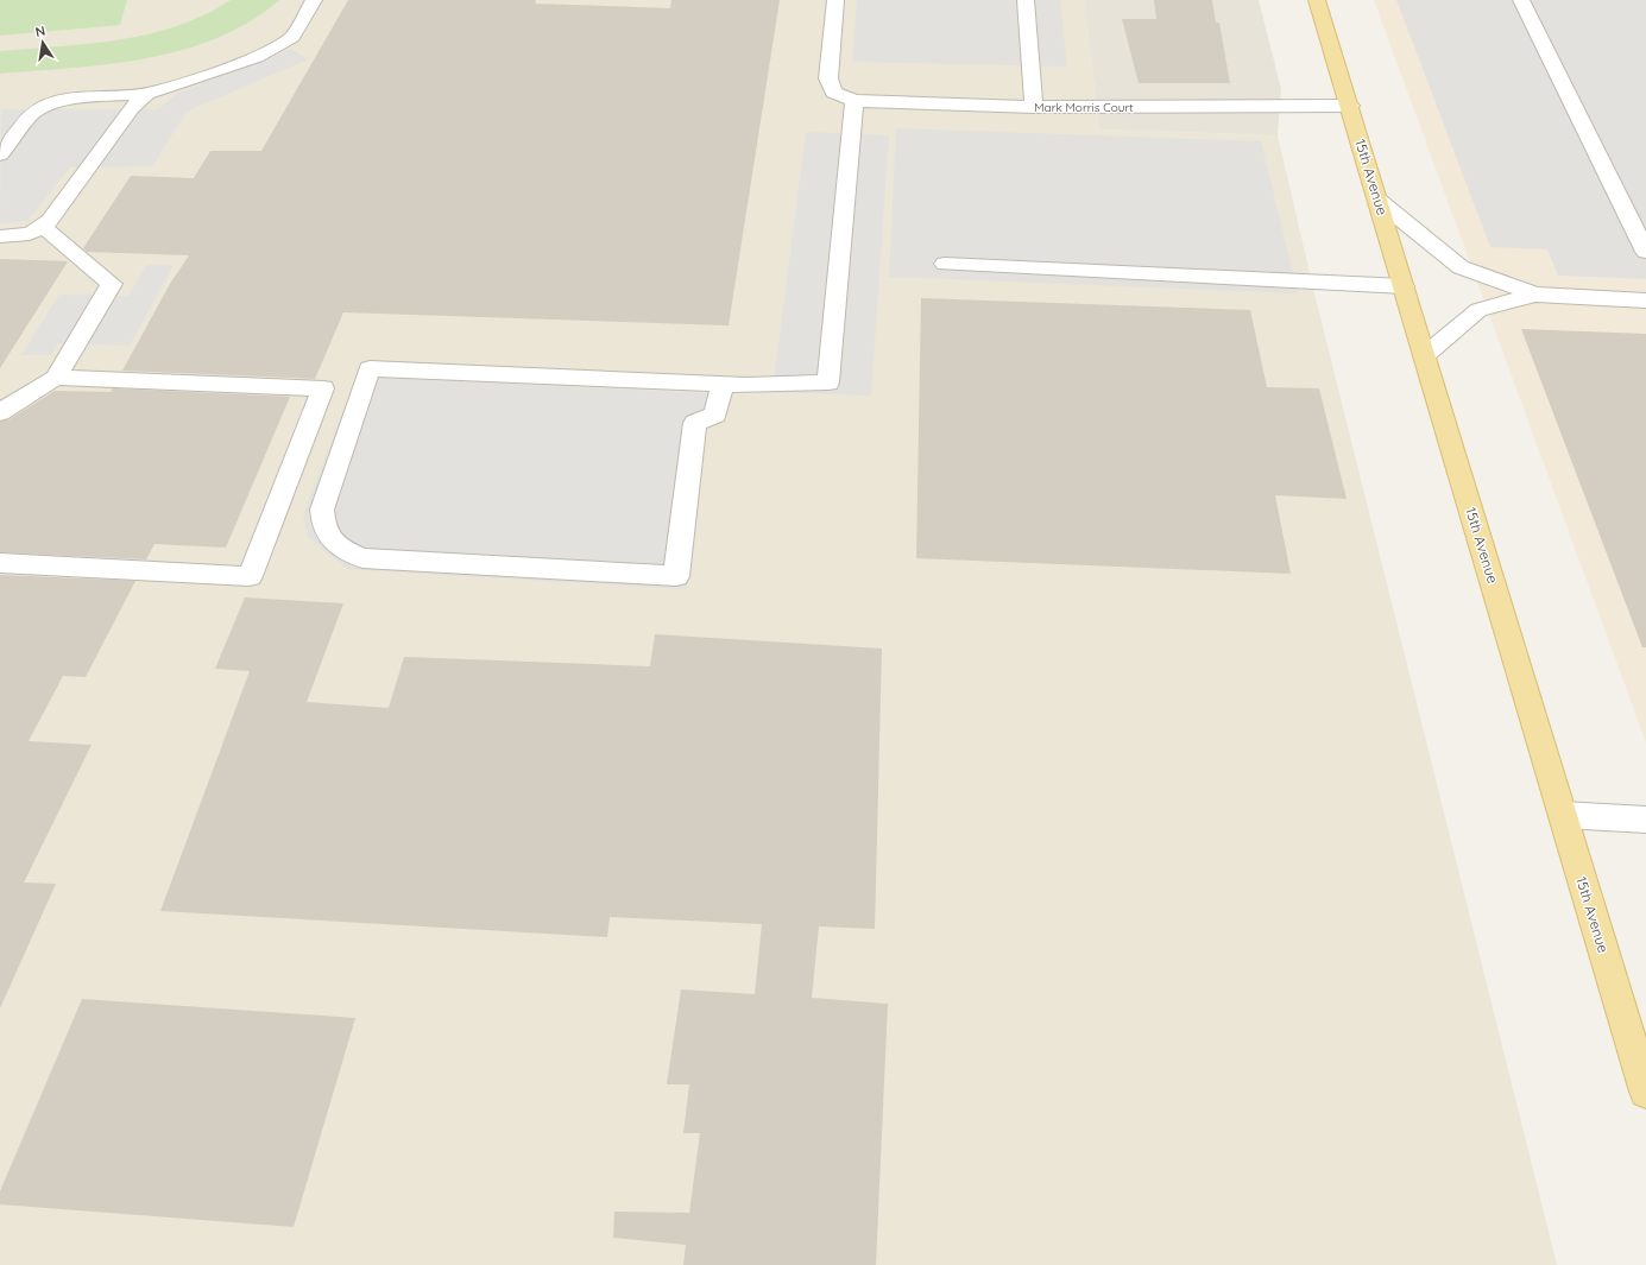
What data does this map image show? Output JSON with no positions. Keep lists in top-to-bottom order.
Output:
{
  "streets": {
    "main road": ["15th Avenue"],
    "lane": ["Mark Morris Court"]
  },
  "crossings": [
    ["Mark Morris Court", "15th Avenue"]
  ],
  "north": "top"
}
